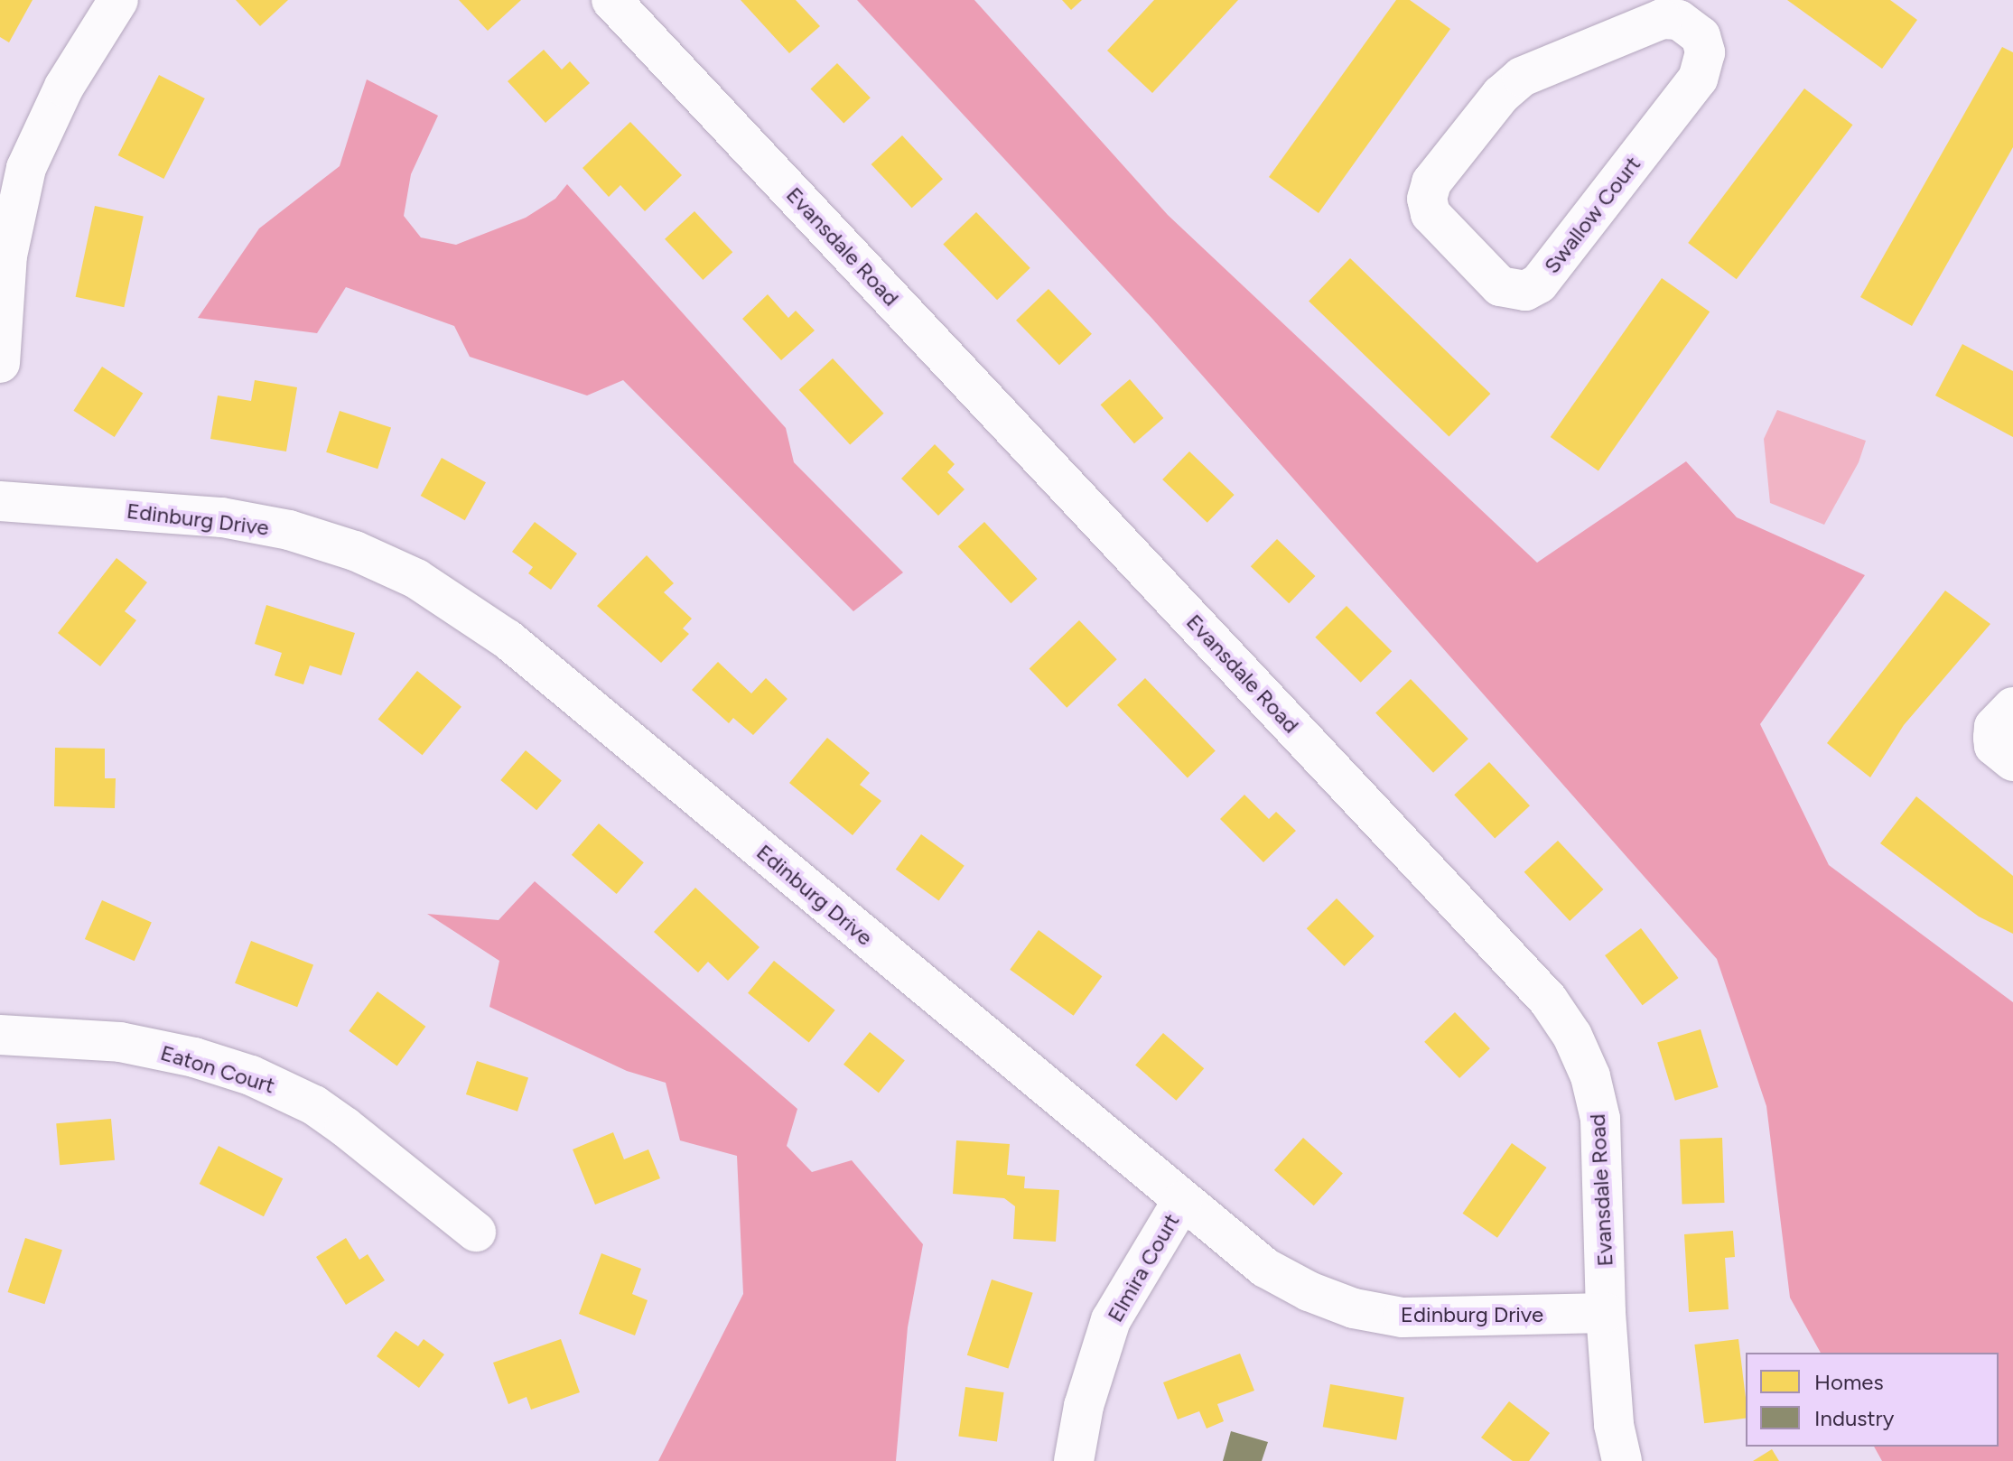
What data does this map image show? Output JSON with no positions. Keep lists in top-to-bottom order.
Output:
{
  "streets": {
    "street": [
      "Swallow Court",
      "Evansdale Road",
      "Edinburg Drive",
      "Eaton Court",
      "Elmira Court"
    ]
  },
  "crossings": [
    ["Evansdale Road", "Edinburg Drive"],
    ["Edinburg Drive", "Elmira Court"]
  ],
  "legend": ["Homes", "Industry"]
}
